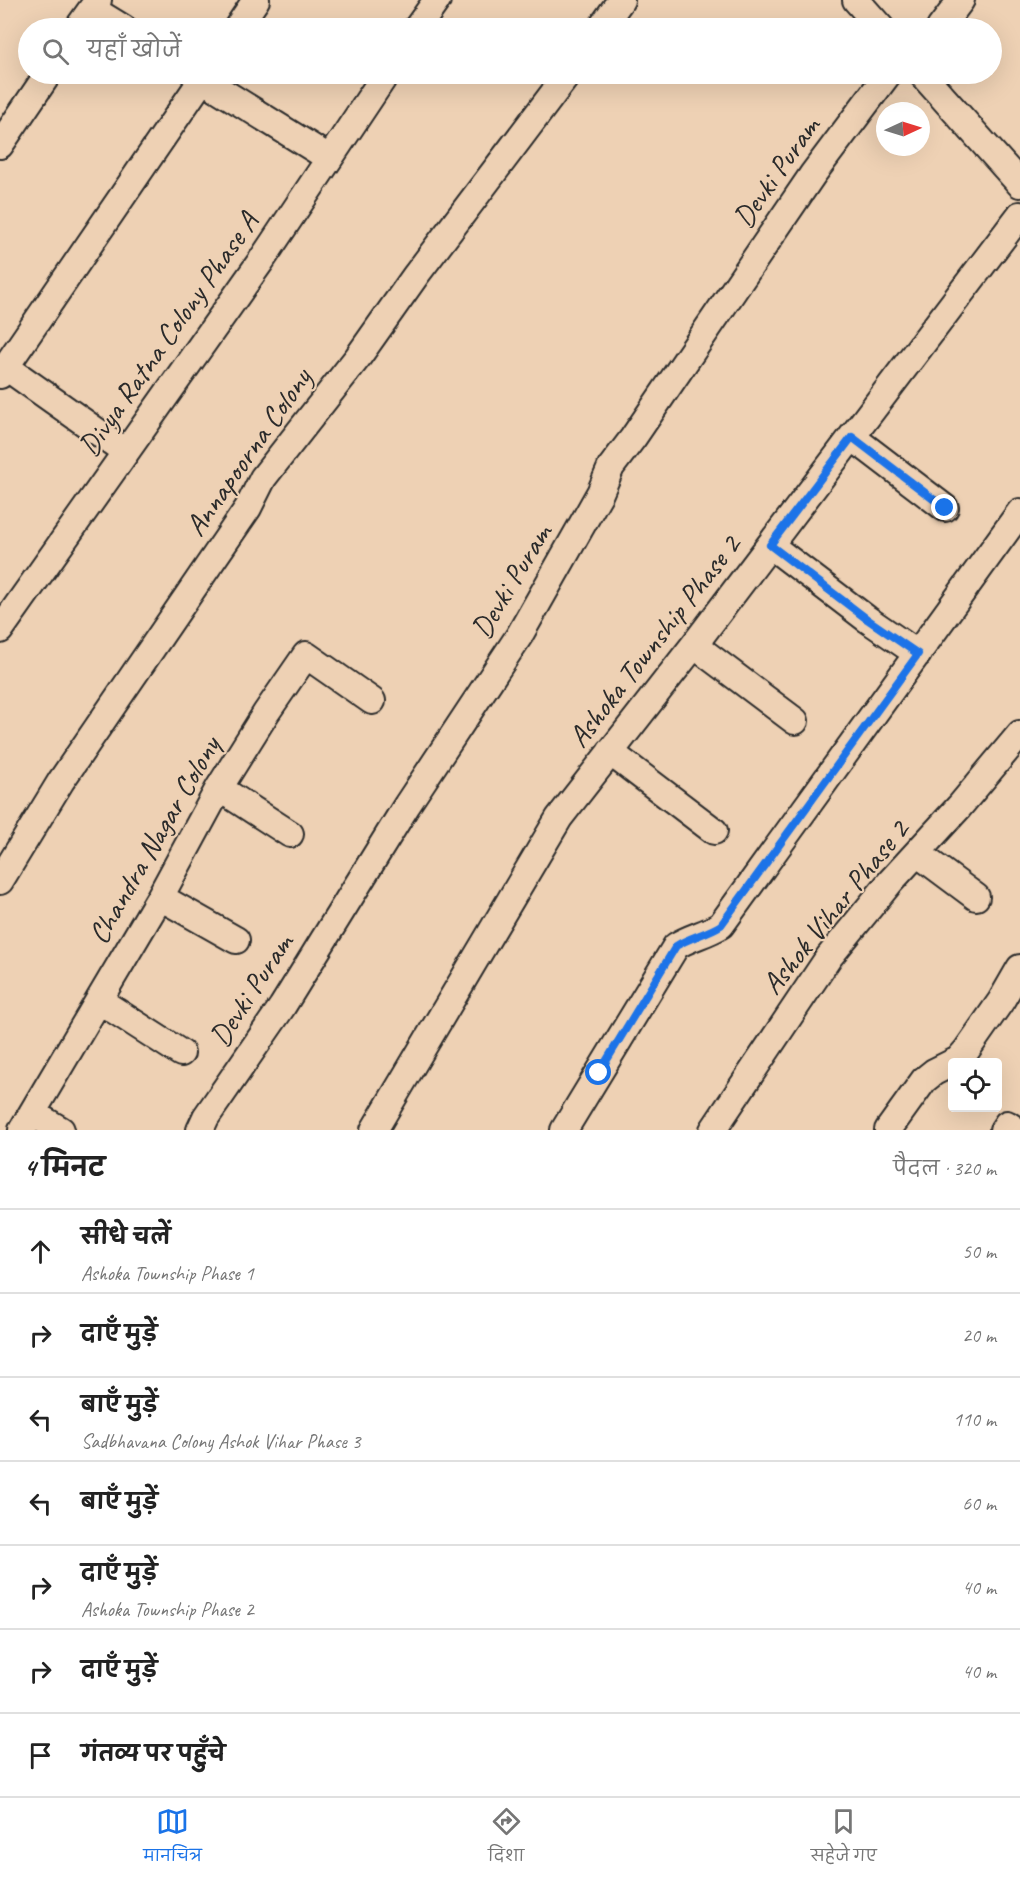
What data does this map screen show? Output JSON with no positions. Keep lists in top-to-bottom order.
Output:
{
  "streets": {
    "street": [
      "Devki Puram",
      "Divya Ratna Colony Phase A",
      "Annapoorna Colony",
      "Ashoka Township Phase 2",
      "Chandra Nagar Colony",
      "Ashok Vihar Phase 2"
    ]
  },
  "north": "right",
  "page": {
    "search": "यहाँ खोजें",
    "heading": ["4 मिनट", "पैदल · 320 m"],
    "list": [
      ["सीधे चलें", "Ashoka Township Phase 1", "50 m"],
      ["दाएँ मुड़ें", "20 m"],
      ["बाएँ मुड़ें", "Sadbhavana Colony Ashok Vihar Phase 3", "110 m"],
      ["बाएँ मुड़ें", "60 m"],
      ["दाएँ मुड़ें", "Ashoka Township Phase 2", "40 m"],
      ["दाएँ मुड़ें", "40 m"],
      "गंतव्य पर पहुँचे"
    ],
    "nav": ["मानचित्र", "दिशा", "सहेजे गए"]
  }
}
